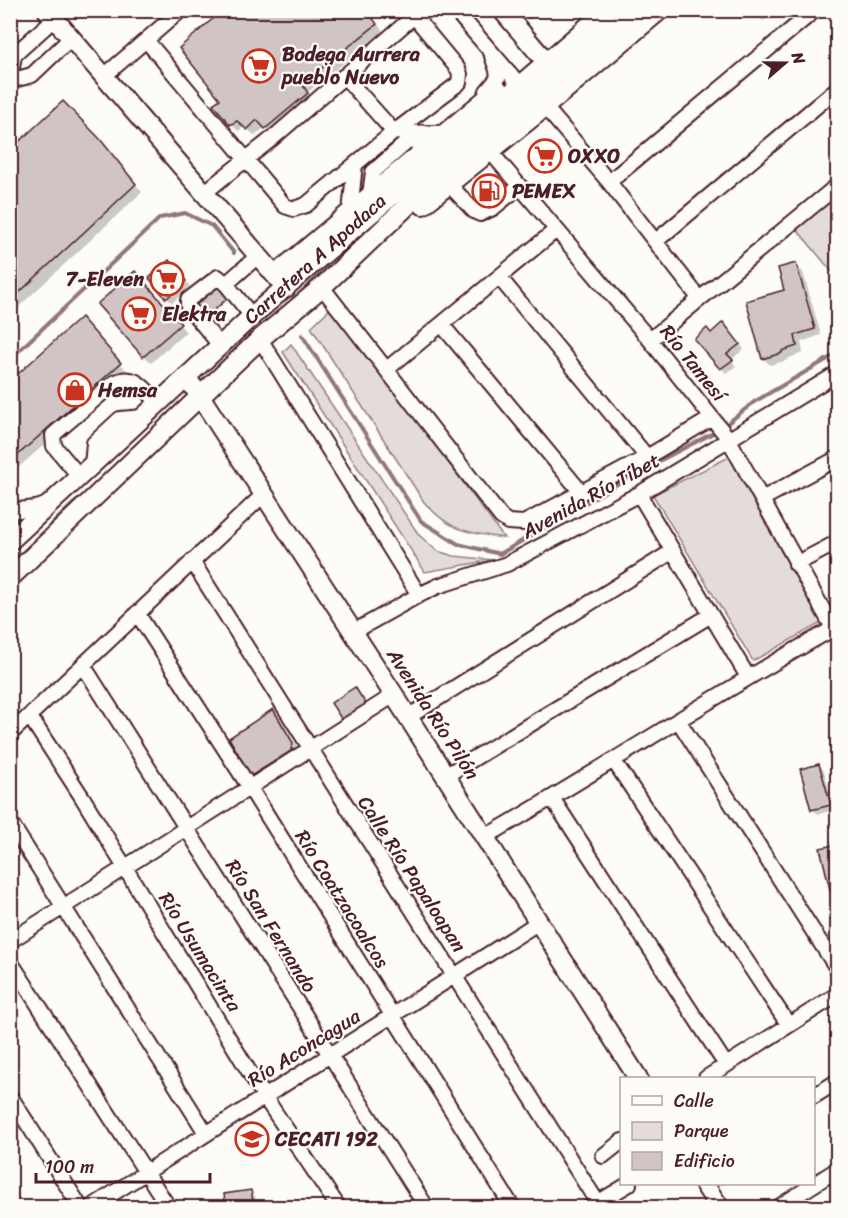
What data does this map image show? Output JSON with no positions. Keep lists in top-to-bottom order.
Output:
{
  "streets": {
    "main road": ["Carretera A Apodaca", "Avenida Río Pilón"],
    "street": [
      "Río Tamesí",
      "Avenida Río Tíbet",
      "Calle Río Papaloapan",
      "Río Coatzacoalcos",
      "Río San Fernando",
      "Río Usumacinta",
      "Río Aconcagua"
    ]
  },
  "crossings": [
    ["Carretera A Apodaca", "Río Tamesí"],
    ["Carretera A Apodaca", "Avenida Río Pilón"],
    ["Río Tamesí", "Avenida Río Tíbet"],
    ["Avenida Río Tíbet", "Avenida Río Pilón"],
    ["Avenida Río Pilón", "Río Aconcagua"],
    ["Calle Río Papaloapan", "Río Aconcagua"],
    ["Río Coatzacoalcos", "Río Aconcagua"],
    ["Río San Fernando", "Río Aconcagua"],
    ["Río Usumacinta", "Río Aconcagua"]
  ],
  "places": {
    "supermarket": [
      "Bodega Aurrera pueblo Nuevo",
      "OXXO",
      "7-Eleven",
      "Elektra"
    ],
    "fuel station": ["PEMEX"],
    "shop": ["Hemsa"],
    "school or university": ["CECATI 192"]
  },
  "legend": ["Calle", "Parque", "Edificio"],
  "scale_bar": "100 m",
  "north": "right"
}
